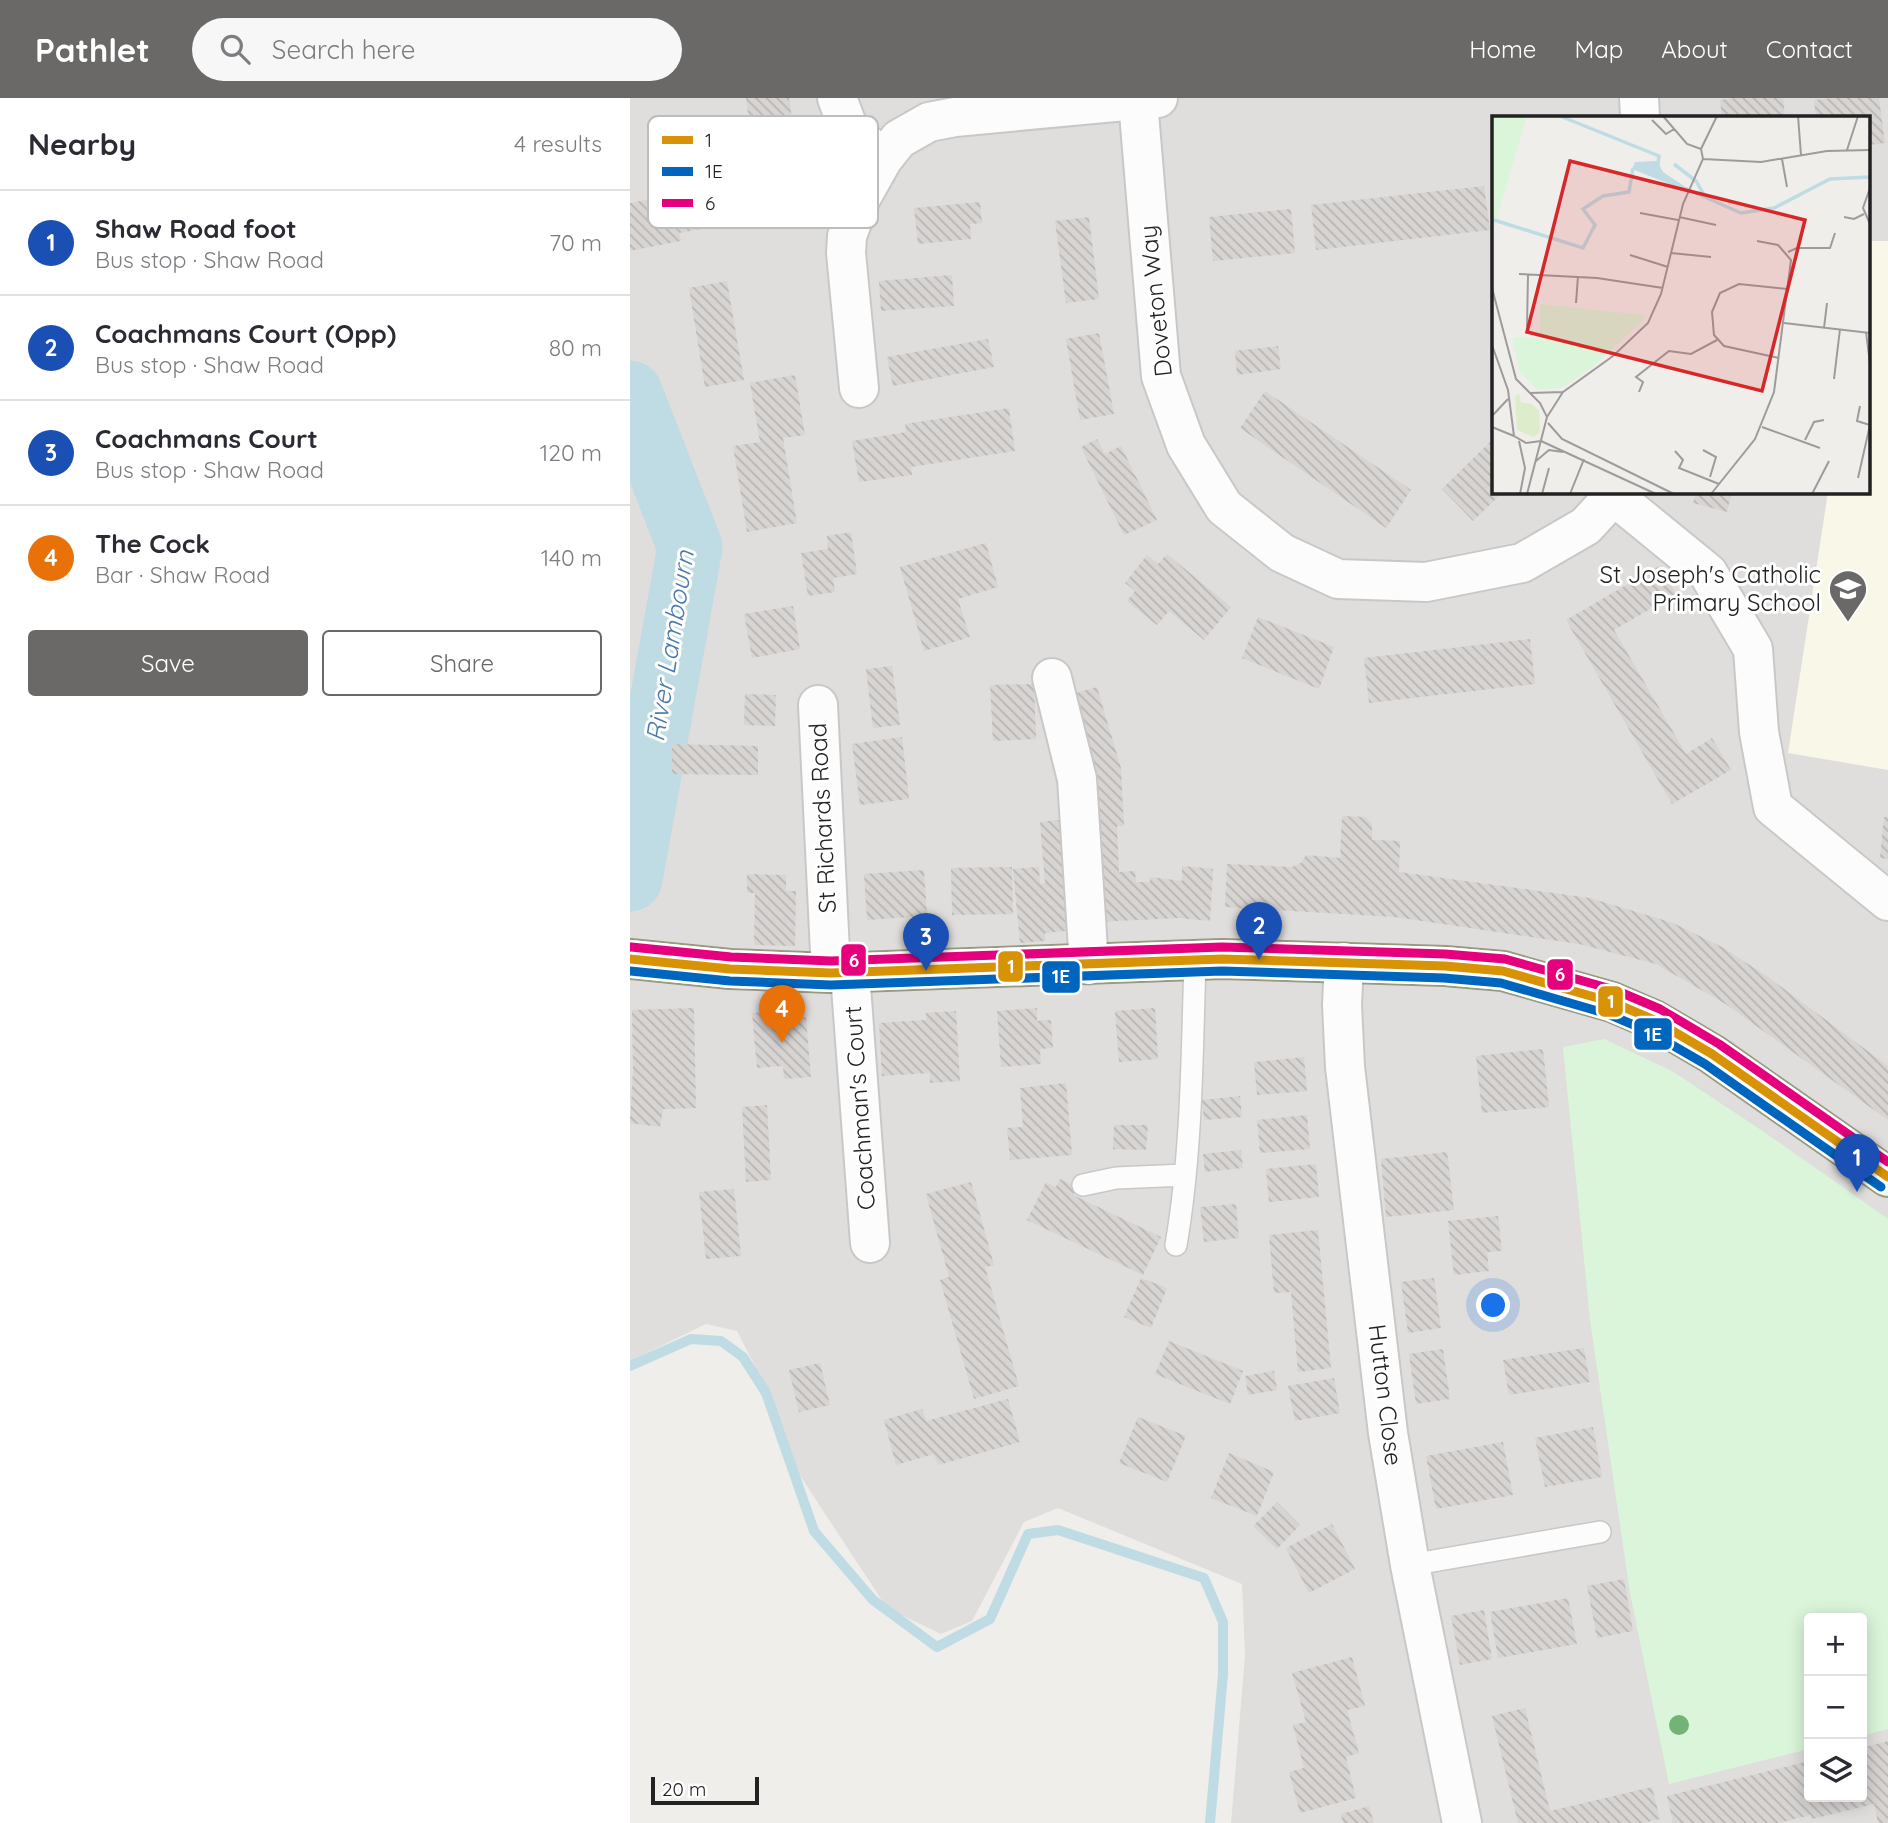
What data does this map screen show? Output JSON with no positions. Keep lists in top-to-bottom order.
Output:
{
  "streets": {
    "street": [
      "Doveton Way",
      "St Richards Road",
      "Coachman's Court",
      "Hutton Close"
    ]
  },
  "crossings": [
    ["St Richards Road", "Coachman's Court"]
  ],
  "water": ["River Lambourn"],
  "places": {
    "school or university": ["St Joseph's Catholic Primary School"]
  },
  "lines": ["transit line 6", "transit line 1", "transit line 1E"],
  "legend": ["1", "1E", "6"],
  "scale_bar": "20 m",
  "page": {
    "header": "Pathlet",
    "search": "Search here",
    "nav": [
      "Home",
      "Map",
      "About",
      "Contact"
    ],
    "heading": ["Nearby", "4 results"],
    "list": [
      {
        "mark": "1",
        "name": "Shaw Road foot",
        "note": "Bus stop · Shaw Road",
        "value": "70 m"
      },
      {
        "mark": "2",
        "name": "Coachmans Court (Opp)",
        "note": "Bus stop · Shaw Road",
        "value": "80 m"
      },
      {
        "mark": "3",
        "name": "Coachmans Court",
        "note": "Bus stop · Shaw Road",
        "value": "120 m"
      },
      {
        "mark": "4",
        "name": "The Cock",
        "note": "Bar · Shaw Road",
        "value": "140 m"
      }
    ],
    "buttons": ["Save", "Share"],
    "pins": [
      "2",
      "3",
      "4",
      "1"
    ],
    "map_buttons": ["+", "−"],
    "scale": "20 m"
  }
}
